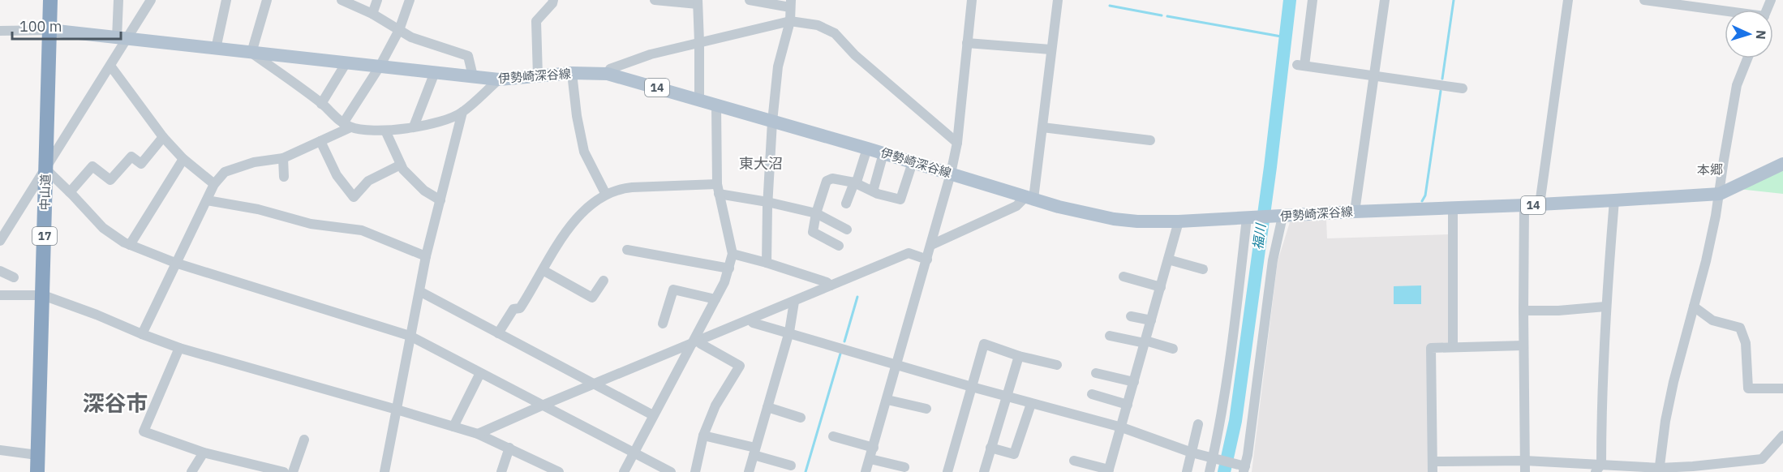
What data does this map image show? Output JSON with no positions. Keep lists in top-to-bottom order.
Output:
{
  "streets": {
    "highway": ["中山道", "17"],
    "main road": ["伊勢崎深谷線", "14"]
  },
  "crossings": [
    ["伊勢崎深谷線", "中山道"]
  ],
  "districts": ["東大沼", "本郷", "深谷市"],
  "water": ["福川"],
  "scale_bar": "100 m",
  "north": "right"
}
